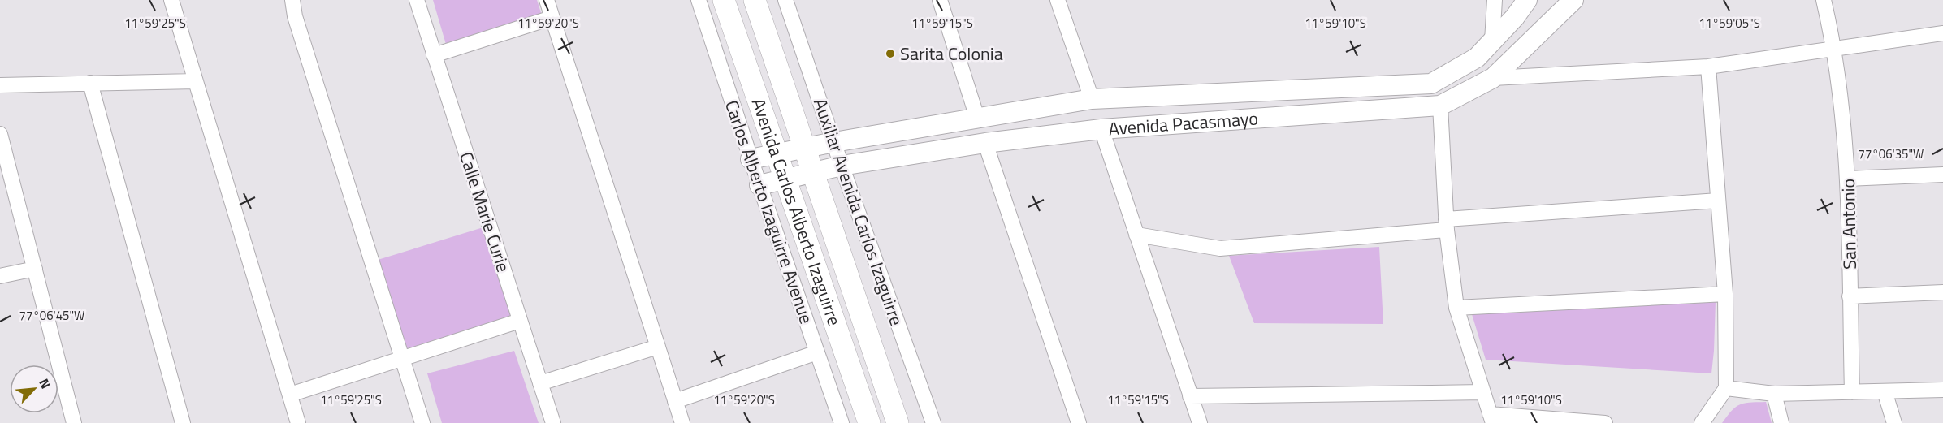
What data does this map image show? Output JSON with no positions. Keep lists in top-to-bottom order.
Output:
{
  "streets": {
    "main road": ["Avenida Pacasmayo", "Avenida Carlos Alberto Izaguirre"],
    "street": [
      "Calle Marie Curie",
      "Carlos Alberto Izaguirre Avenue",
      "Auxiliar Avenida Carlos Izaguirre",
      "San Antonio"
    ]
  },
  "crossings": [
    ["Avenida Pacasmayo", "Carlos Alberto Izaguirre Avenue"],
    ["Avenida Pacasmayo", "Avenida Carlos Alberto Izaguirre"],
    ["Avenida Pacasmayo", "Auxiliar Avenida Carlos Izaguirre"]
  ],
  "places": ["Sarita Colonia"],
  "north": "top right",
  "coordinates": [
    "11°59'25\"S",
    "11°59'20\"S",
    "11°59'15\"S",
    "11°59'10\"S",
    "11°59'05\"S",
    "77°06'35\"W",
    "77°06'45\"W"
  ]
}
